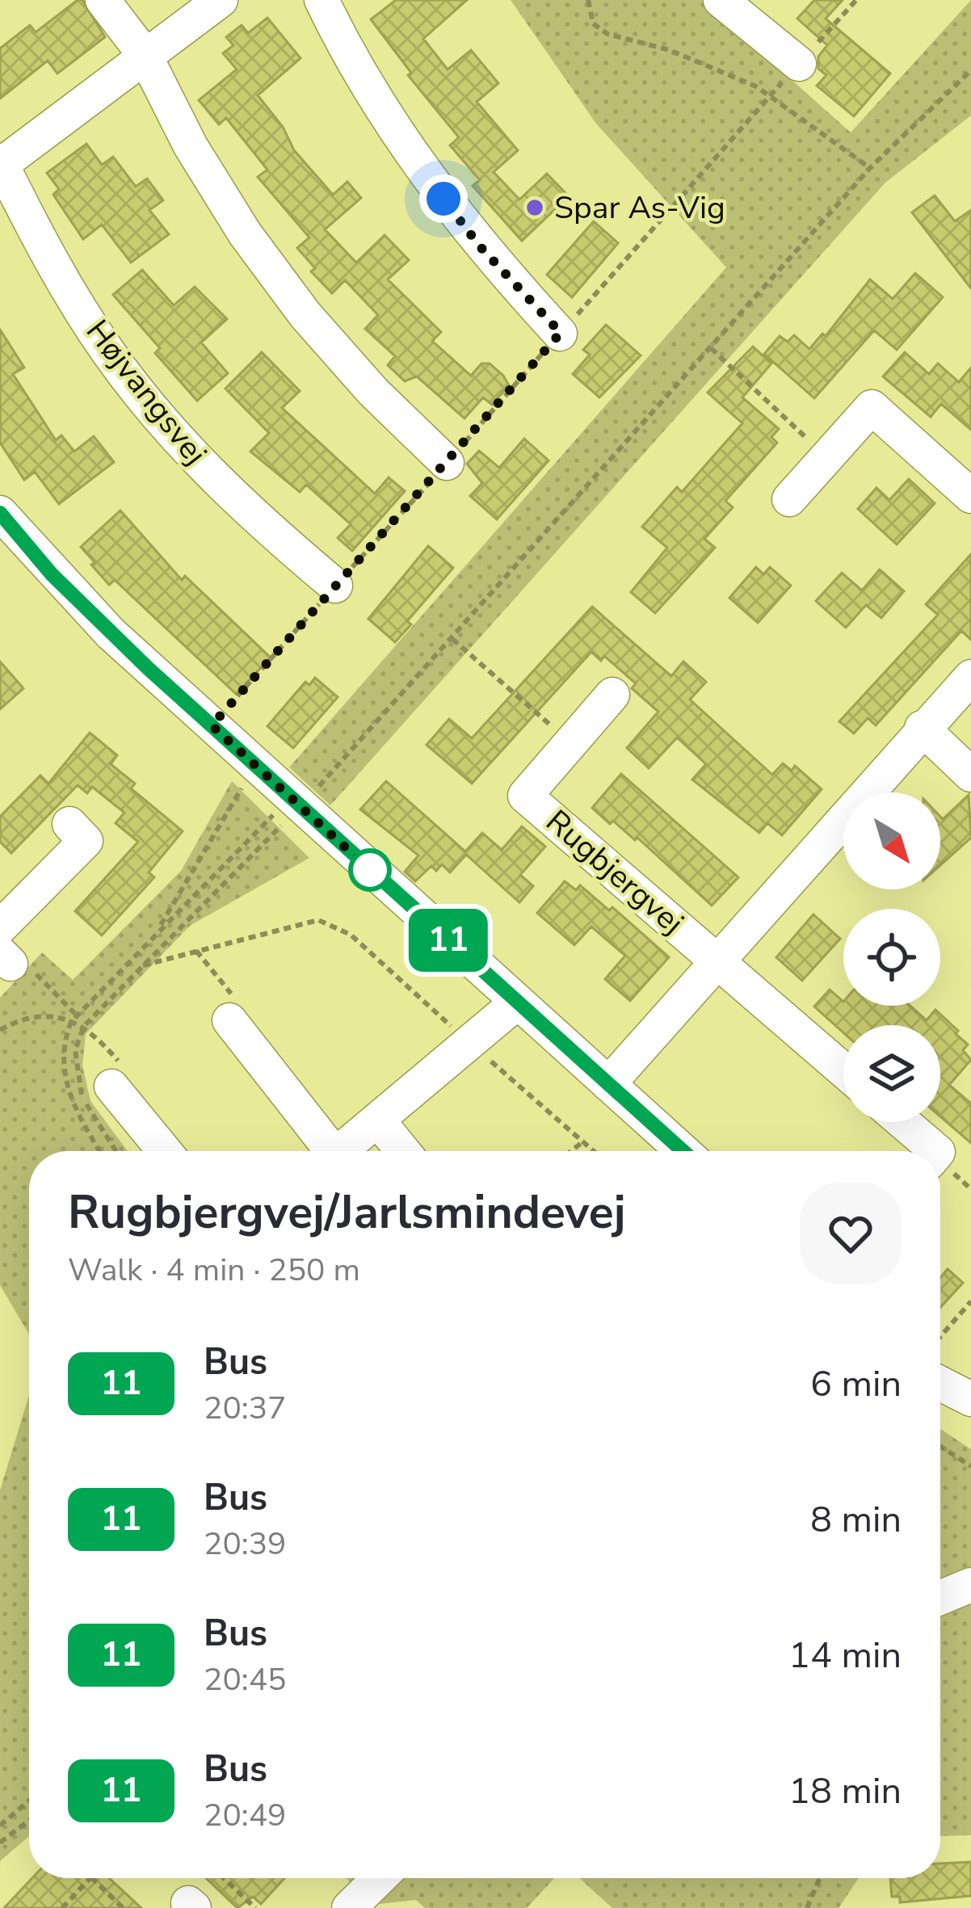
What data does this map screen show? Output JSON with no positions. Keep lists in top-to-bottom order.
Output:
{
  "streets": {
    "street": ["Højvangsvej", "Rugbjergvej"]
  },
  "places": ["Spar As-Vig"],
  "lines": ["bus line 11"],
  "north": "bottom right",
  "page": {
    "on_map": "11",
    "heading": ["Rugbjergvej/Jarlsmindevej", "Walk · 4 min · 250 m"],
    "list": [
      {
        "mark": "11",
        "name": "Bus",
        "note": "20:37",
        "value": "6 min"
      },
      {
        "mark": "11",
        "name": "Bus",
        "note": "20:39",
        "value": "8 min"
      },
      {
        "mark": "11",
        "name": "Bus",
        "note": "20:45",
        "value": "14 min"
      },
      {
        "mark": "11",
        "name": "Bus",
        "note": "20:49",
        "value": "18 min"
      }
    ]
  }
}
